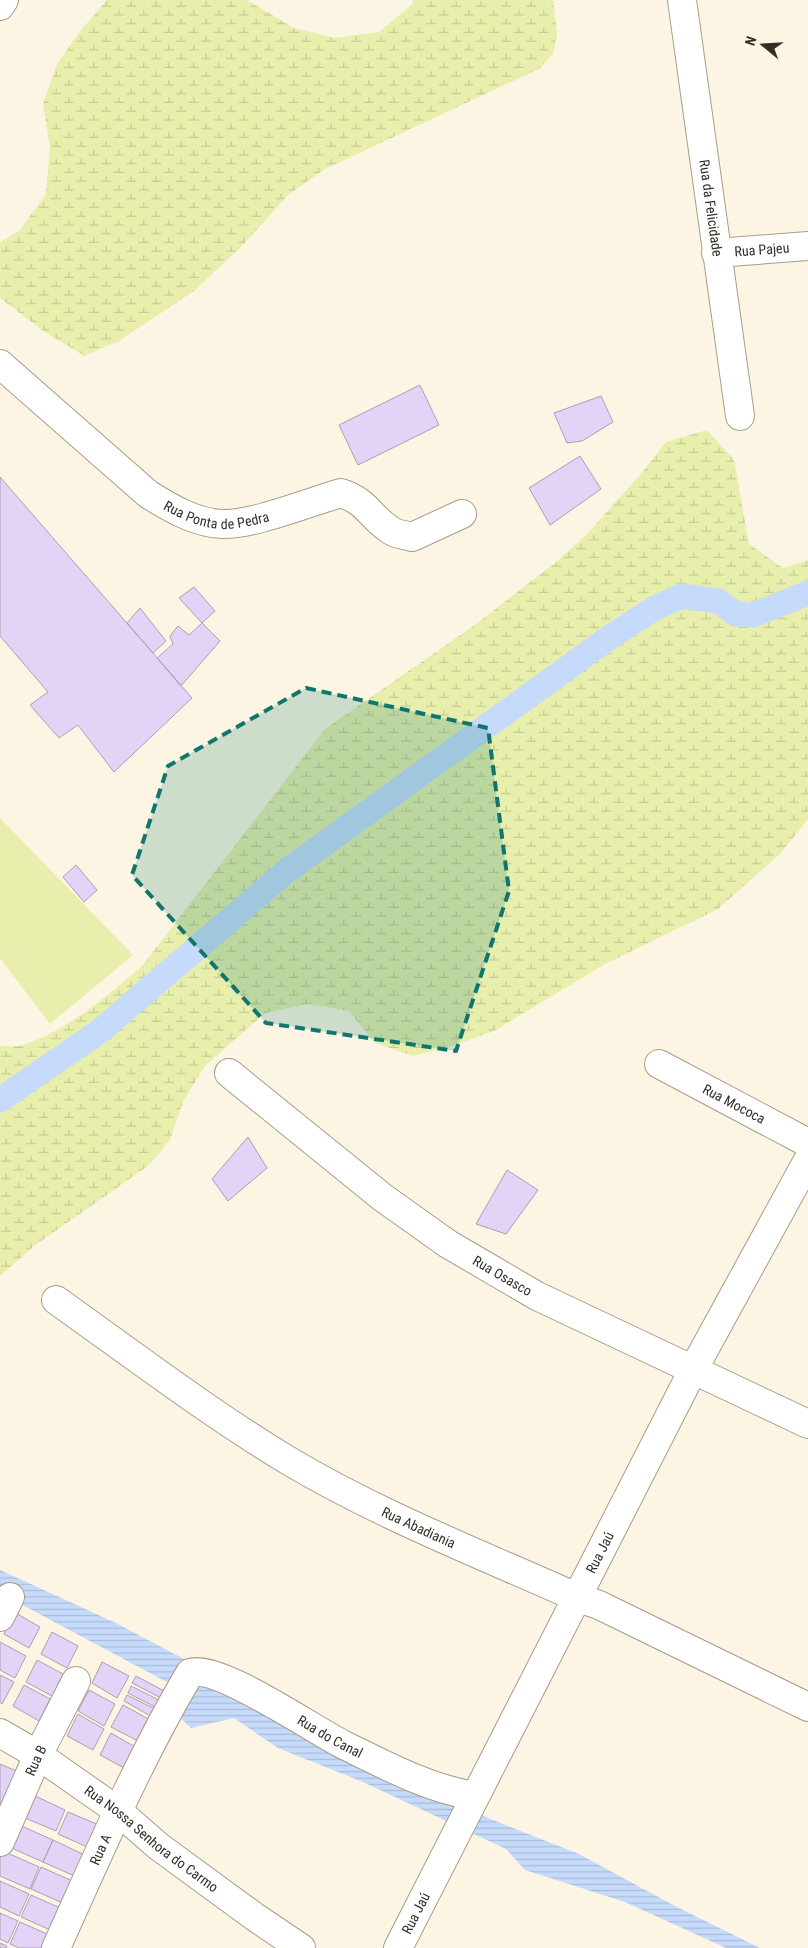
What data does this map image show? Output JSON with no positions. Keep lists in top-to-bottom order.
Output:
{
  "streets": {
    "street": [
      "Rua da Felicidade",
      "Rua Pajeu",
      "Rua Ponta de Pedra",
      "Rua Mococa",
      "Rua Osasco",
      "Rua Abadiania",
      "Rua Jaú",
      "Rua do Canal",
      "Rua B",
      "Rua Nossa Senhora do Carmo",
      "Rua A"
    ]
  },
  "crossings": [
    ["Rua da Felicidade", "Rua Pajeu"],
    ["Rua Osasco", "Rua Jaú"],
    ["Rua Abadiania", "Rua Jaú"],
    ["Rua Jaú", "Rua do Canal"],
    ["Rua do Canal", "Rua A"],
    ["Rua B", "Rua Nossa Senhora do Carmo"],
    ["Rua Nossa Senhora do Carmo", "Rua A"]
  ],
  "north": "left"
}
